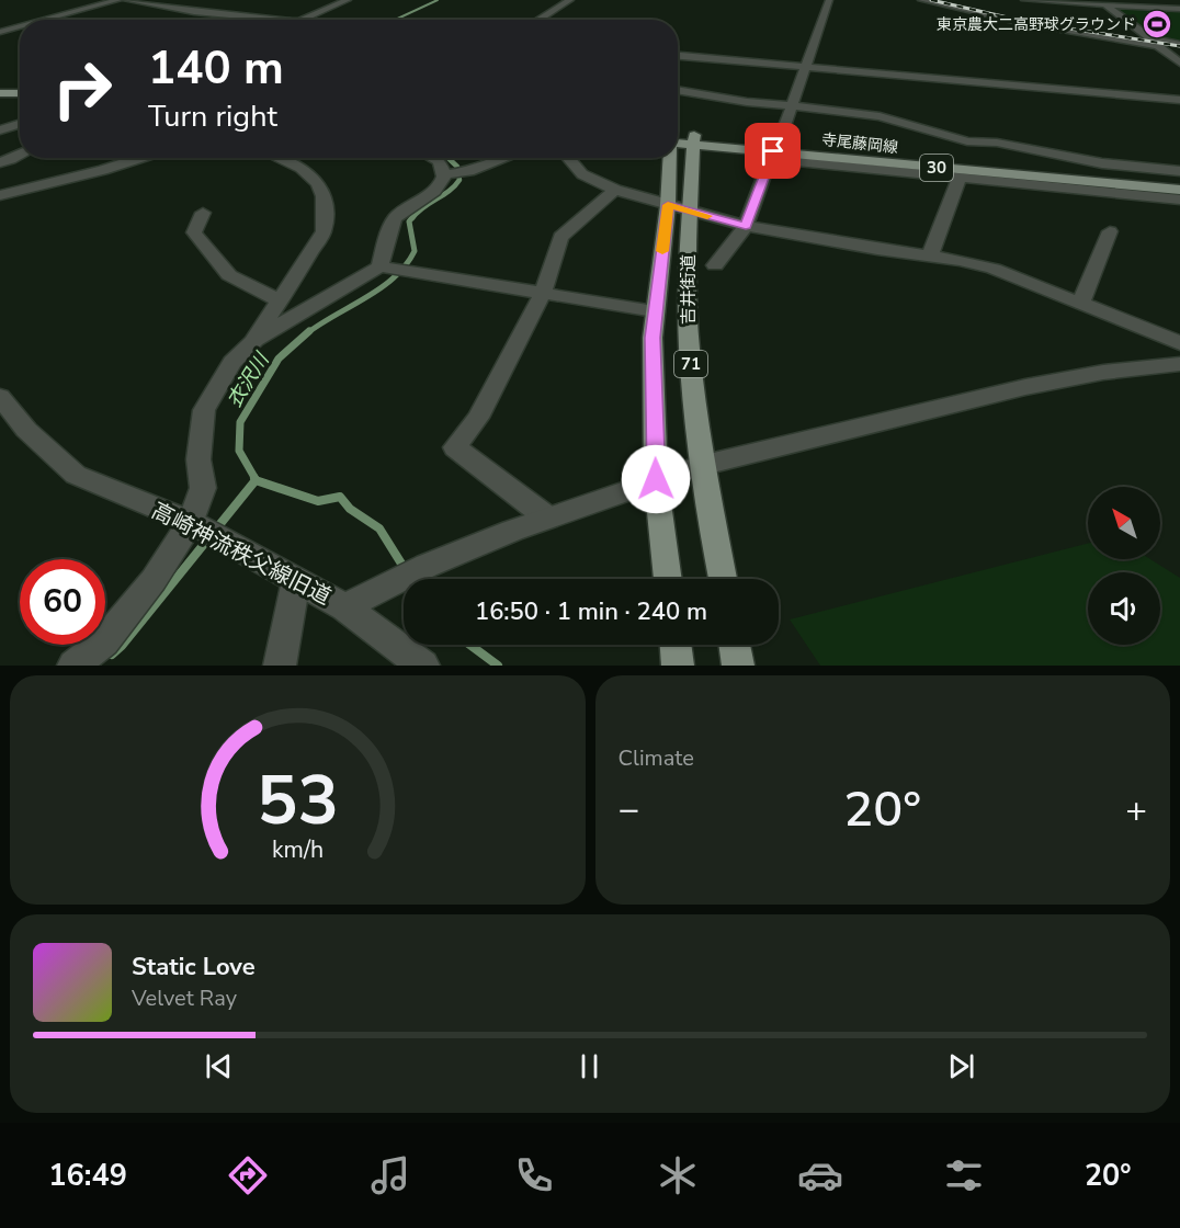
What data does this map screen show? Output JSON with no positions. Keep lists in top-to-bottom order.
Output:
{
  "streets": {
    "main road": [
      "寺尾藤岡線",
      "30",
      "吉井街道",
      "71"
    ],
    "street": ["高崎神流秩父線旧道"]
  },
  "crossings": [
    ["寺尾藤岡線", "吉井街道"]
  ],
  "water": ["衣沢川"],
  "places": {
    "sports": ["東京農大二高野球グラウンド"]
  },
  "north": "top left",
  "page": {
    "turn": ["140 m", "Turn right"],
    "limit": "60",
    "trip": "16:50 · 1 min · 240 m",
    "tile": "Climate",
    "heat": ["−", "20°", "+"],
    "song": ["Static Love", "Velvet Ray"],
    "tabs": ["16:49", "20°"],
    "gauge": ["53", "km/h"]
  }
}
